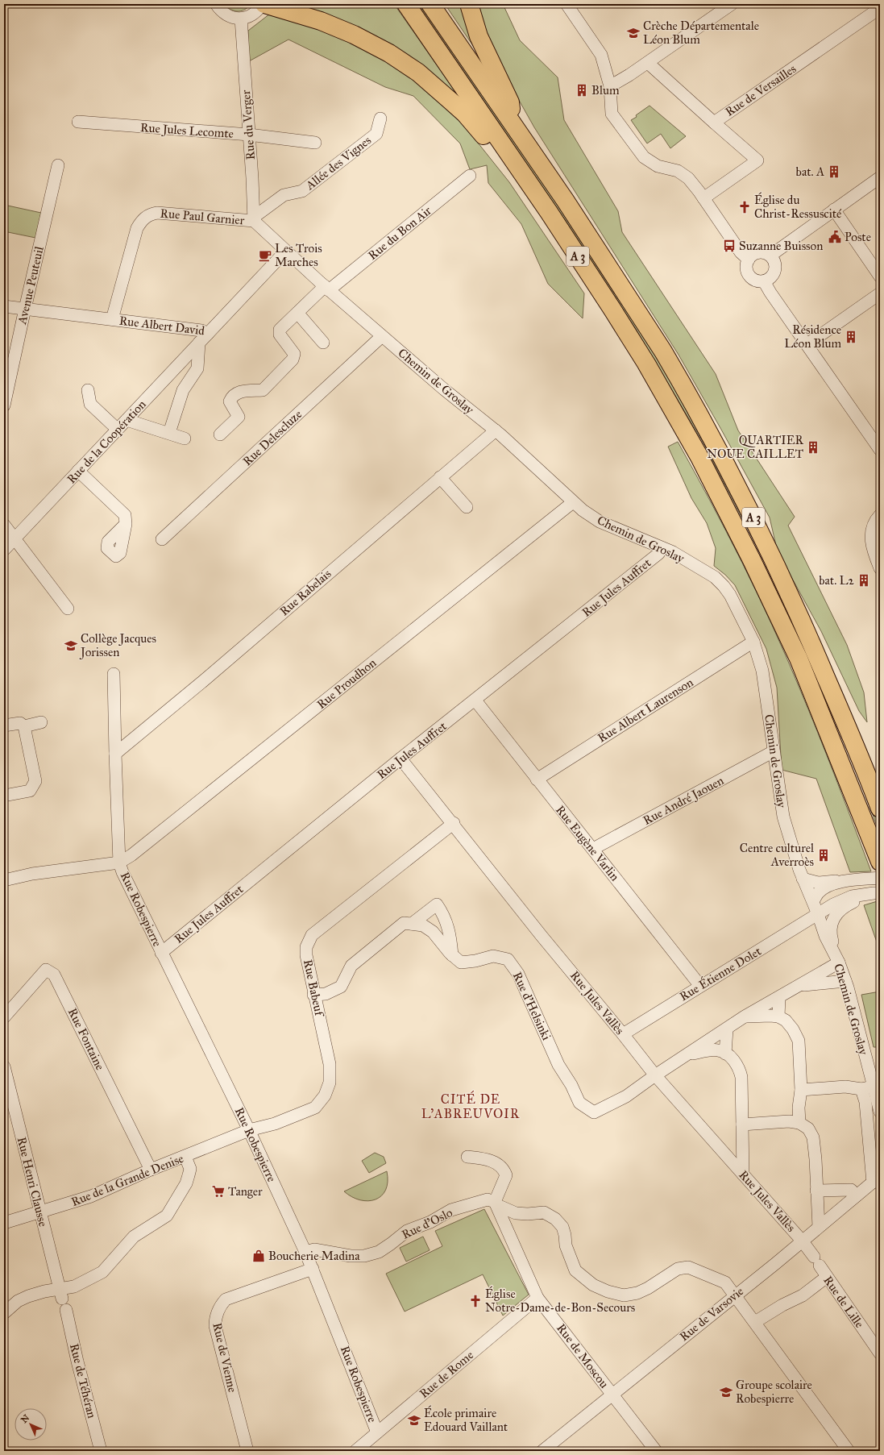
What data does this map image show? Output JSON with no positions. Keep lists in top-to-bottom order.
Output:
{
  "streets": {
    "highway": ["A 3"],
    "street": [
      "Rue de Versailles",
      "Rue du Verger",
      "Rue Jules Lecomte",
      "Allée des Vignes",
      "Rue Paul Garnier",
      "Rue du Bon Air",
      "Avenue Peuteuil",
      "Rue Albert David",
      "Chemin de Groslay",
      "Rue Delescluze",
      "Rue de la Coopération",
      "Rue Jules Auffret",
      "Rue Rabelais",
      "Rue Proudhon",
      "Rue Albert Laurenson",
      "Rue André Jaouen",
      "Rue Eugène Varlin",
      "Rue Robespierre",
      "Rue Étienne Dolet",
      "Rue Babeuf",
      "Rue Jules Vallès",
      "Rue d'Helsinki",
      "Rue Fontaine",
      "Rue de la Grande Denise",
      "Rue Henri Clausse",
      "Rue d'Oslo",
      "Rue de Lille",
      "Rue de Varsovie",
      "Rue de Moscou",
      "Rue de Vienne",
      "Rue de Rome",
      "Rue de Téhéran"
    ]
  },
  "crossings": [
    ["Rue du Verger", "Rue Jules Lecomte"],
    ["Rue du Verger", "Allée des Vignes"],
    ["Rue du Verger", "Rue Paul Garnier"],
    ["Rue du Verger", "Chemin de Groslay"],
    ["Allée des Vignes", "Rue Paul Garnier"],
    ["Allée des Vignes", "Chemin de Groslay"],
    ["Rue Paul Garnier", "Rue Albert David"],
    ["Rue Paul Garnier", "Chemin de Groslay"],
    ["Rue du Bon Air", "Chemin de Groslay"],
    ["Avenue Peuteuil", "Rue Albert David"],
    ["Rue Albert David", "Chemin de Groslay"],
    ["Rue Albert David", "Rue de la Coopération"],
    ["Chemin de Groslay", "Rue Delescluze"],
    ["Chemin de Groslay", "Rue Jules Auffret"],
    ["Chemin de Groslay", "Rue Rabelais"],
    ["Chemin de Groslay", "Rue Proudhon"],
    ["Chemin de Groslay", "Rue Albert Laurenson"],
    ["Chemin de Groslay", "Rue André Jaouen"],
    ["Chemin de Groslay", "Rue Étienne Dolet"],
    ["Rue Jules Auffret", "Rue Eugène Varlin"],
    ["Rue Jules Auffret", "Rue Robespierre"],
    ["Rue Jules Auffret", "Rue Jules Vallès"],
    ["Rue Rabelais", "Rue Robespierre"],
    ["Rue Proudhon", "Rue Robespierre"],
    ["Rue Albert Laurenson", "Rue Eugène Varlin"],
    ["Rue André Jaouen", "Rue Eugène Varlin"],
    ["Rue Eugène Varlin", "Rue Étienne Dolet"],
    ["Rue Robespierre", "Rue Babeuf"],
    ["Rue Robespierre", "Rue de la Grande Denise"],
    ["Rue Robespierre", "Rue d'Oslo"],
    ["Rue Robespierre", "Rue de Vienne"],
    ["Rue Robespierre", "Rue de Rome"],
    ["Rue Étienne Dolet", "Rue Jules Vallès"],
    ["Rue Babeuf", "Rue Jules Vallès"],
    ["Rue Babeuf", "Rue de la Grande Denise"],
    ["Rue Jules Vallès", "Rue d'Helsinki"],
    ["Rue Jules Vallès", "Rue de Lille"],
    ["Rue Jules Vallès", "Rue de Varsovie"],
    ["Rue Fontaine", "Rue de la Grande Denise"],
    ["Rue de la Grande Denise", "Rue Henri Clausse"],
    ["Rue Henri Clausse", "Rue de Téhéran"],
    ["Rue d'Oslo", "Rue de Moscou"],
    ["Rue de Lille", "Rue de Varsovie"],
    ["Rue de Varsovie", "Rue de Moscou"],
    ["Rue de Moscou", "Rue de Rome"]
  ],
  "districts": ["CITÉ DE L'ABREUVOIR"],
  "places": {
    "school or university": [
      "Crèche Départementale Léon Blum",
      "Collège Jacques Jorissen",
      "Groupe scolaire Robespierre",
      "École primaire Edouard Vaillant"
    ],
    "building": [
      "Blum",
      "bat. A",
      "Résidence Léon Blum",
      "QUARTIER NOUE CAILLET",
      "bat. L2",
      "Centre culturel Averroès"
    ],
    "church": ["Église du Christ-Ressuscité", "Église Notre-Dame-de-Bon-Secours"],
    "public building": ["Poste"],
    "bus stop": ["Suzanne Buisson"],
    "cafe": ["Les Trois Marches"],
    "supermarket": ["Tanger"],
    "shop": ["Boucherie Madina"]
  },
  "north": "top left"
}
